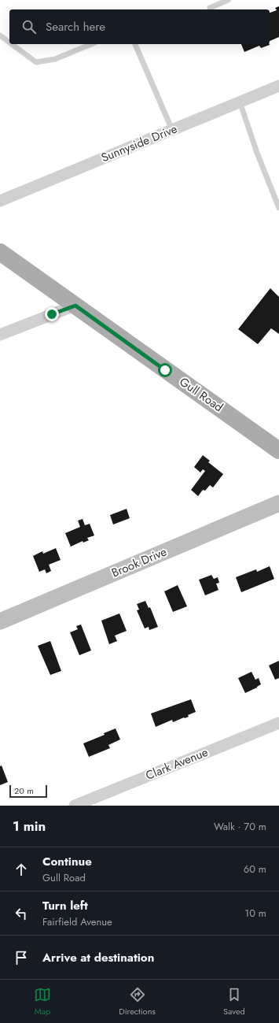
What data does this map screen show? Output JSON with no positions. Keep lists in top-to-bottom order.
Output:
{
  "streets": {
    "main road": ["Gull Road"],
    "street": ["Sunnyside Drive", "Brook Drive", "Clark Avenue"]
  },
  "scale_bar": "20 m",
  "page": {
    "search": "Search here",
    "scale": "20 m",
    "heading": ["1 min", "Walk · 70 m"],
    "list": [
      ["Continue", "Gull Road", "60 m"],
      ["Turn left", "Fairfield Avenue", "10 m"],
      "Arrive at destination"
    ],
    "nav": ["Map", "Directions", "Saved"]
  }
}
